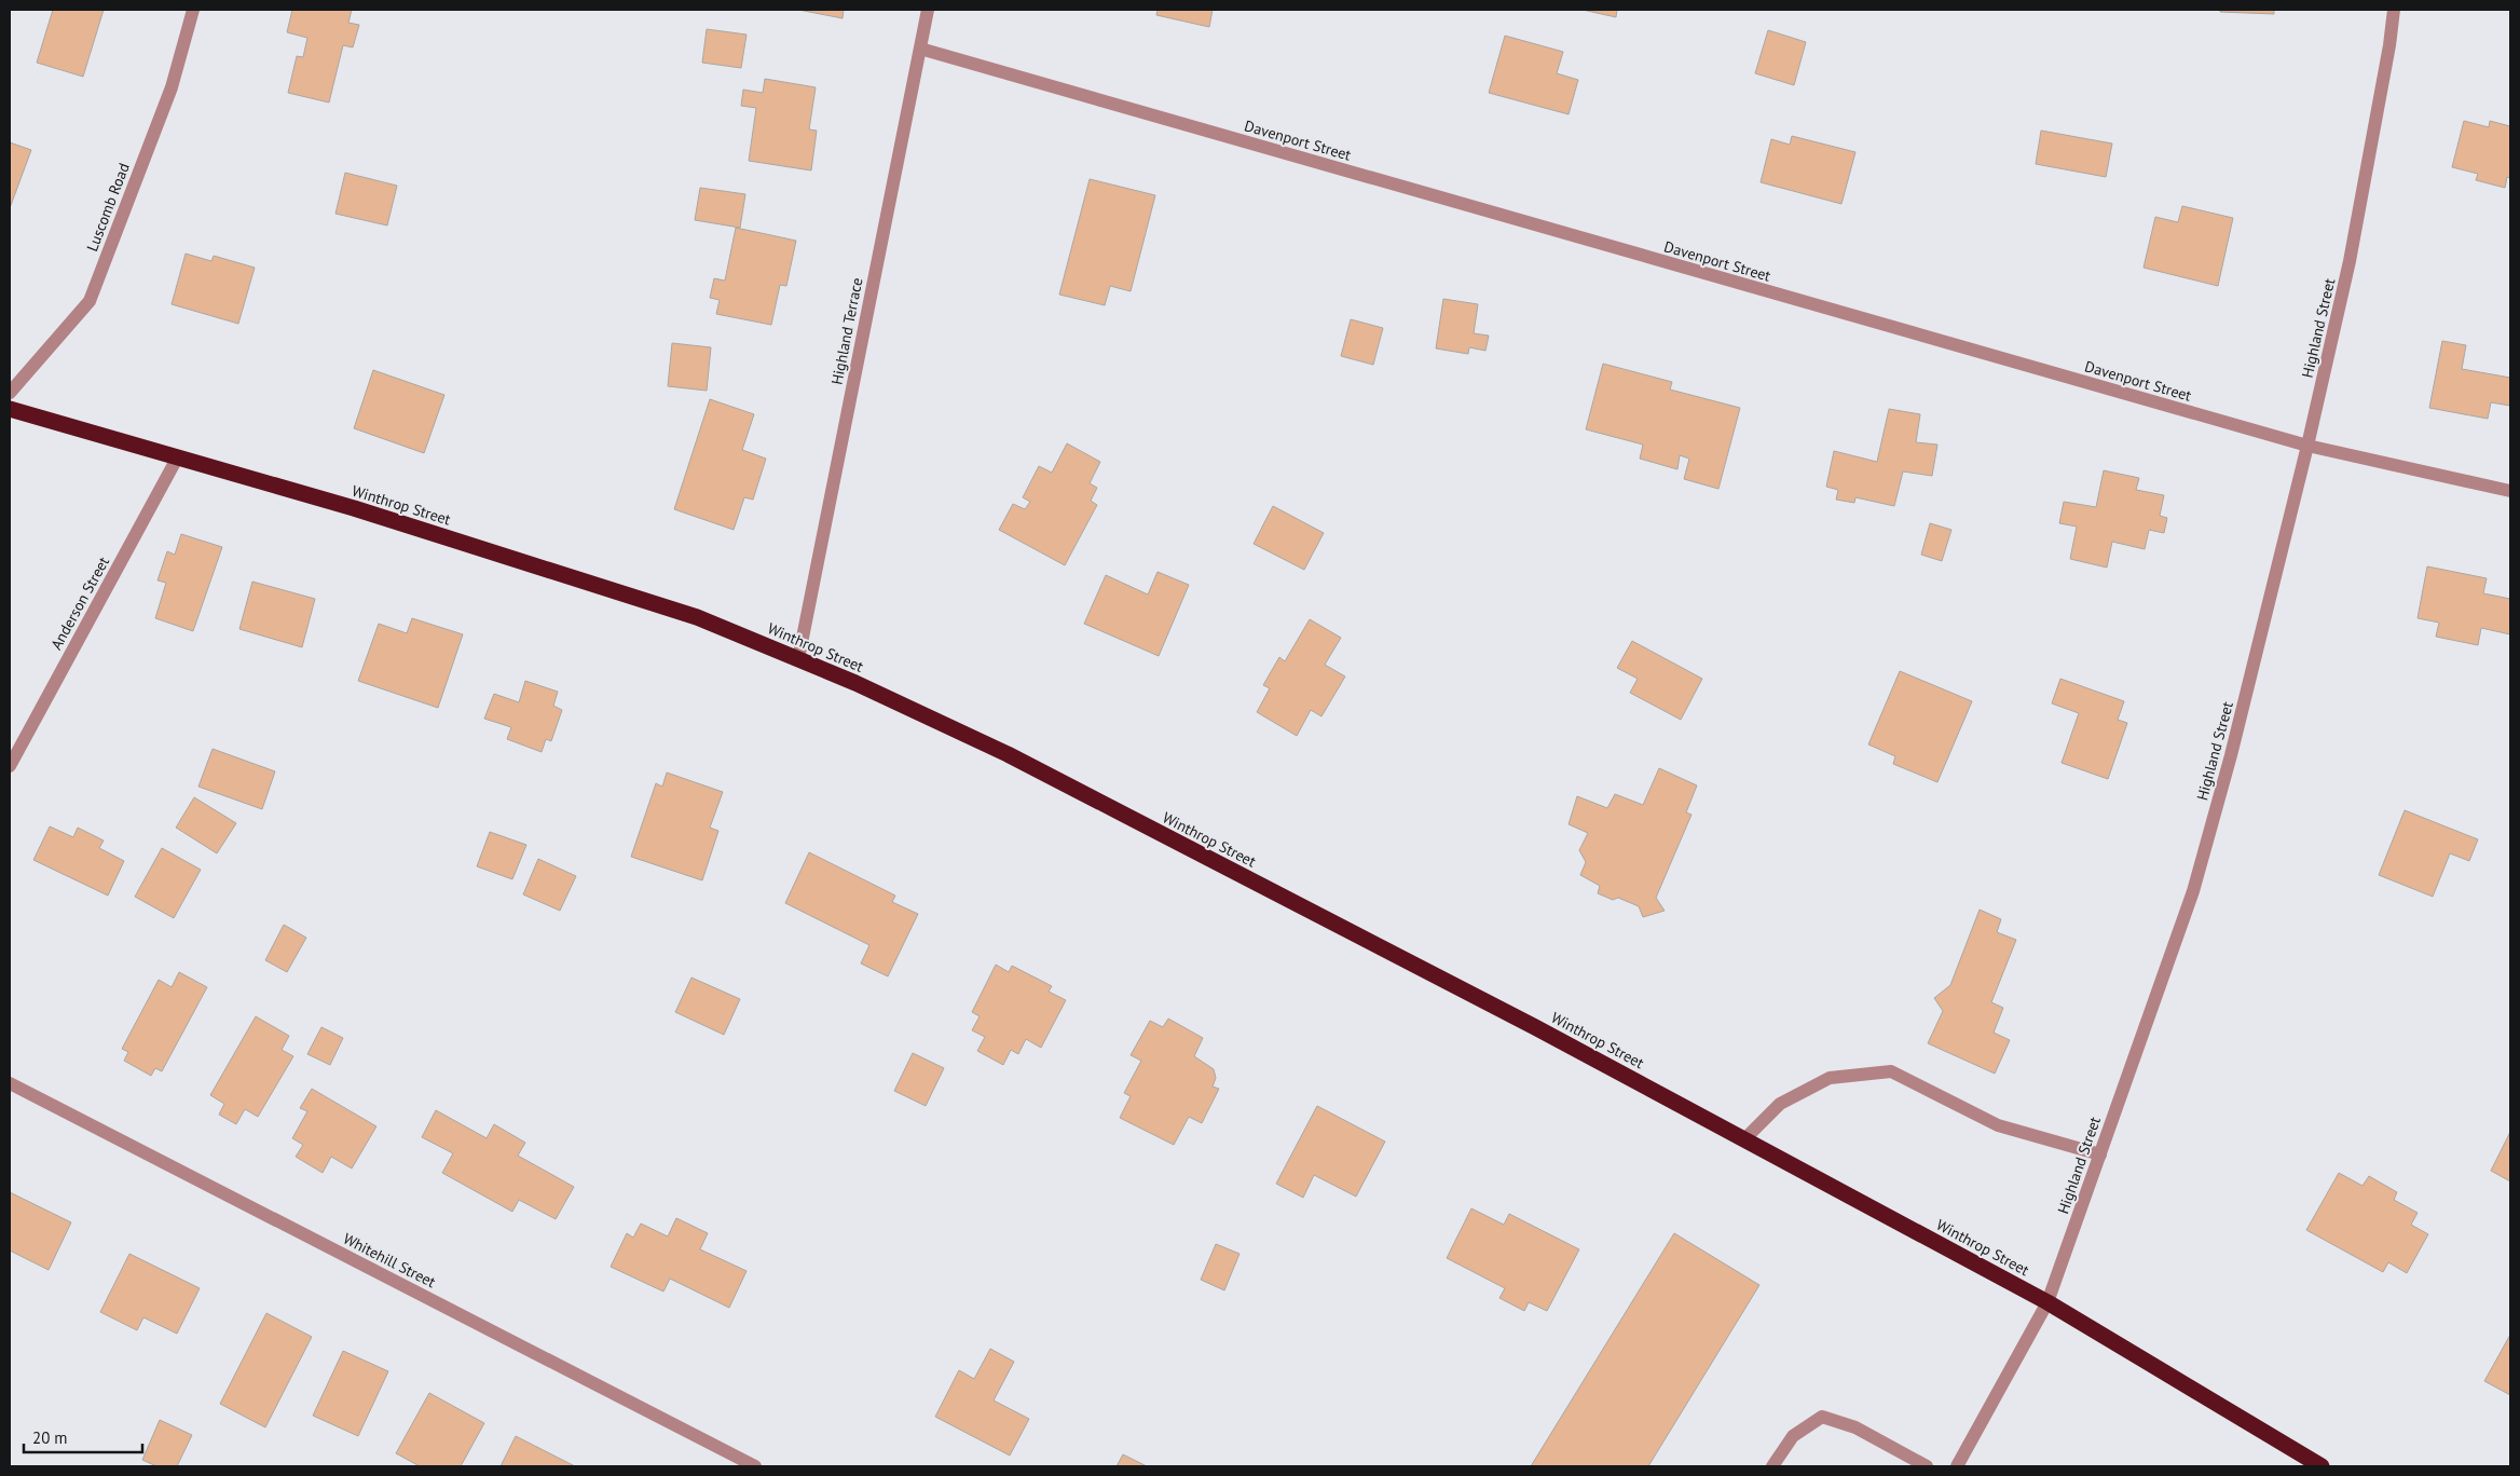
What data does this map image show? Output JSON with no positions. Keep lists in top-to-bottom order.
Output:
{
  "streets": {
    "highway": ["Winthrop Street"],
    "street": [
      "Davenport Street",
      "Luscomb Road",
      "Highland Street",
      "Highland Terrace",
      "Anderson Street",
      "Whitehill Street"
    ]
  },
  "crossings": [
    ["Davenport Street", "Highland Street"],
    ["Davenport Street", "Highland Terrace"],
    ["Highland Street", "Winthrop Street"],
    ["Highland Terrace", "Winthrop Street"],
    ["Winthrop Street", "Anderson Street"]
  ],
  "scale_bar": "20 m"
}
